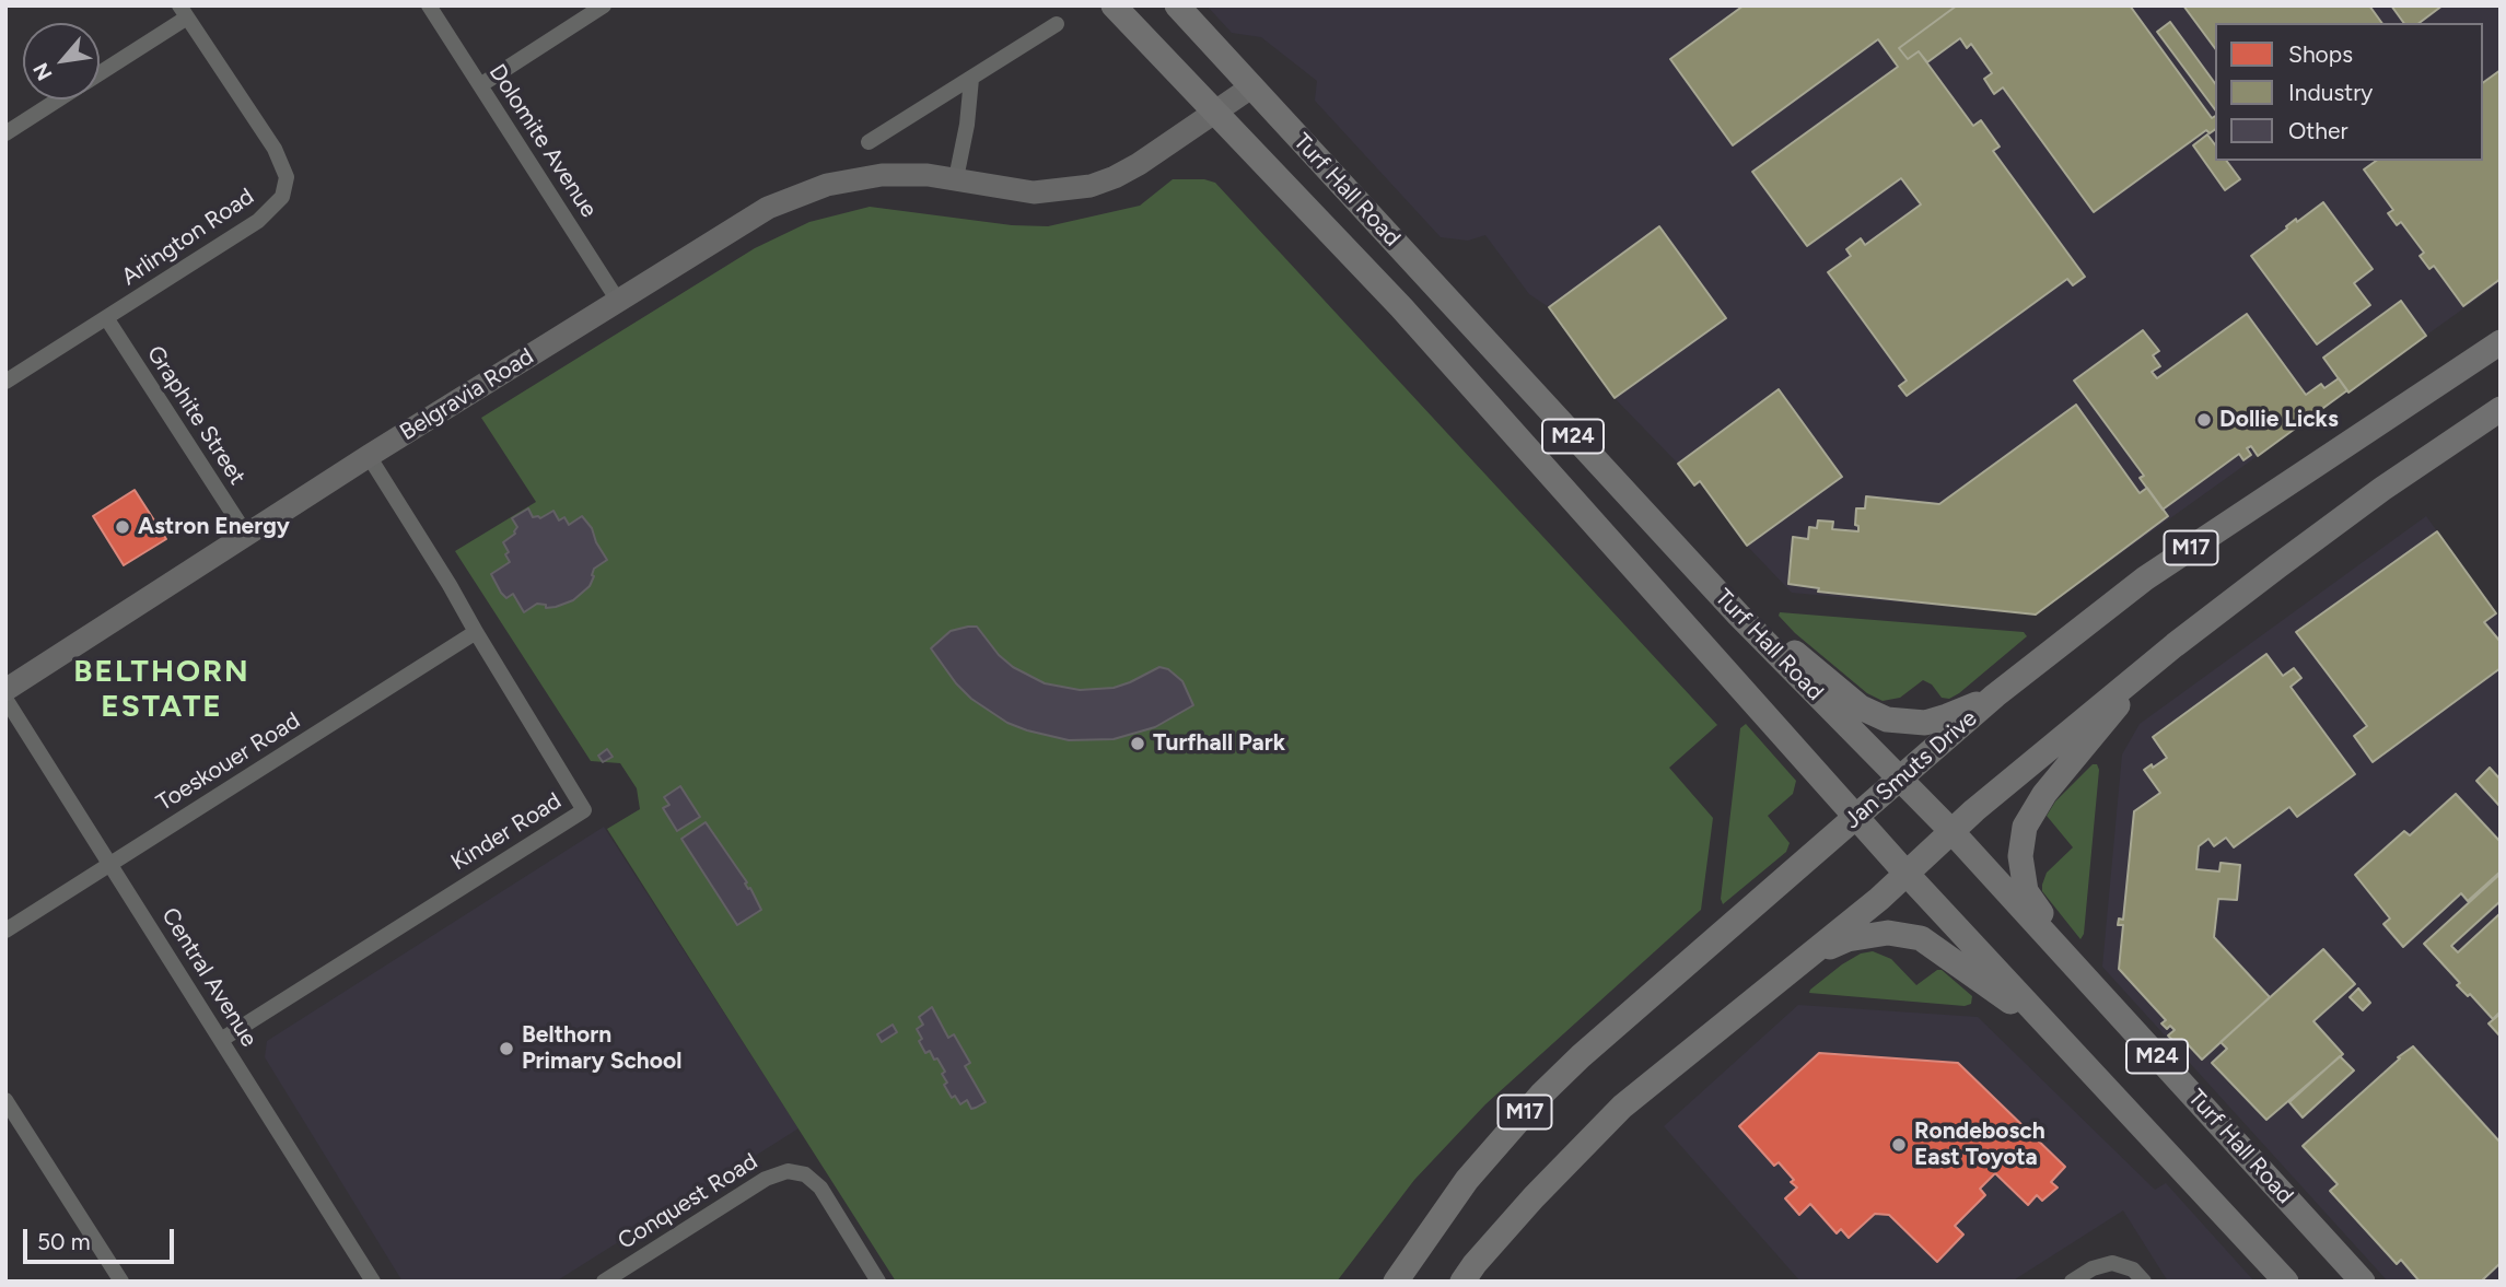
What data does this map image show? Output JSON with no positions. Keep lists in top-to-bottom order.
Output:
{
  "streets": {
    "main road": [
      "Turf Hall Road",
      "M24",
      "M17",
      "Jan Smuts Drive"
    ],
    "street": [
      "Dolomite Avenue",
      "Arlington Road",
      "Belgravia Road",
      "Graphite Street",
      "Toeskouer Road",
      "Kinder Road",
      "Central Avenue",
      "Conquest Road"
    ]
  },
  "crossings": [
    ["Dolomite Avenue", "Belgravia Road"],
    ["Turf Hall Road", "Belgravia Road"],
    ["Turf Hall Road", "Jan Smuts Drive"],
    ["Arlington Road", "Graphite Street"],
    ["Belgravia Road", "Graphite Street"],
    ["Belgravia Road", "Kinder Road"],
    ["Toeskouer Road", "Kinder Road"],
    ["Toeskouer Road", "Central Avenue"],
    ["Kinder Road", "Central Avenue"]
  ],
  "districts": ["BELTHORN ESTATE"],
  "places": [
    "Dollie Licks",
    "Astron Energy",
    "Turfhall Park",
    "Belthorn Primary School",
    "Rondebosch East Toyota"
  ],
  "legend": ["Shops", "Industry", "Other"],
  "scale_bar": "50 m",
  "north": "bottom left"
}
